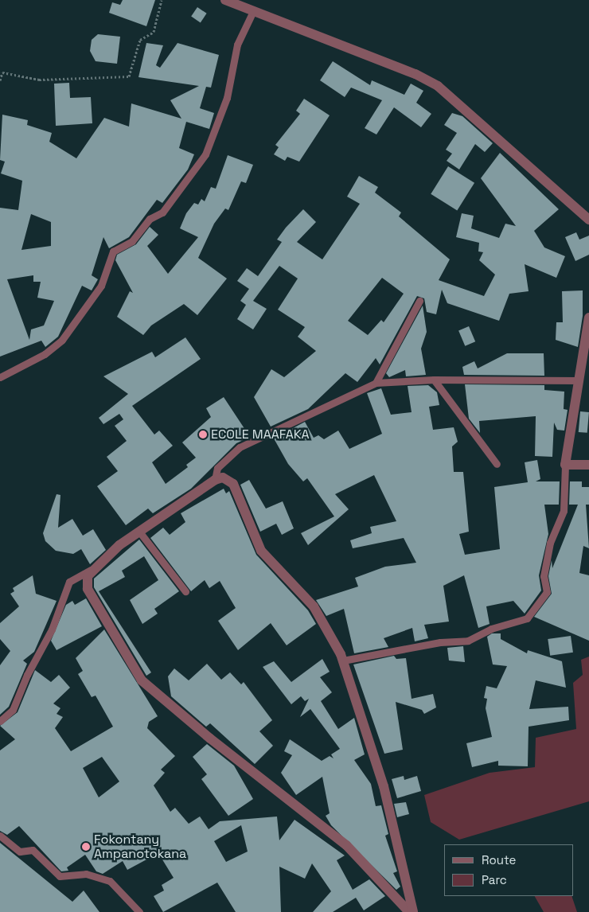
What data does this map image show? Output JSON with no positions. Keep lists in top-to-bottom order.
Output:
{
  "places": ["ECOLE MAAFAKA", "Fokontany Ampanotokana"],
  "legend": ["Route", "Parc"]
}
